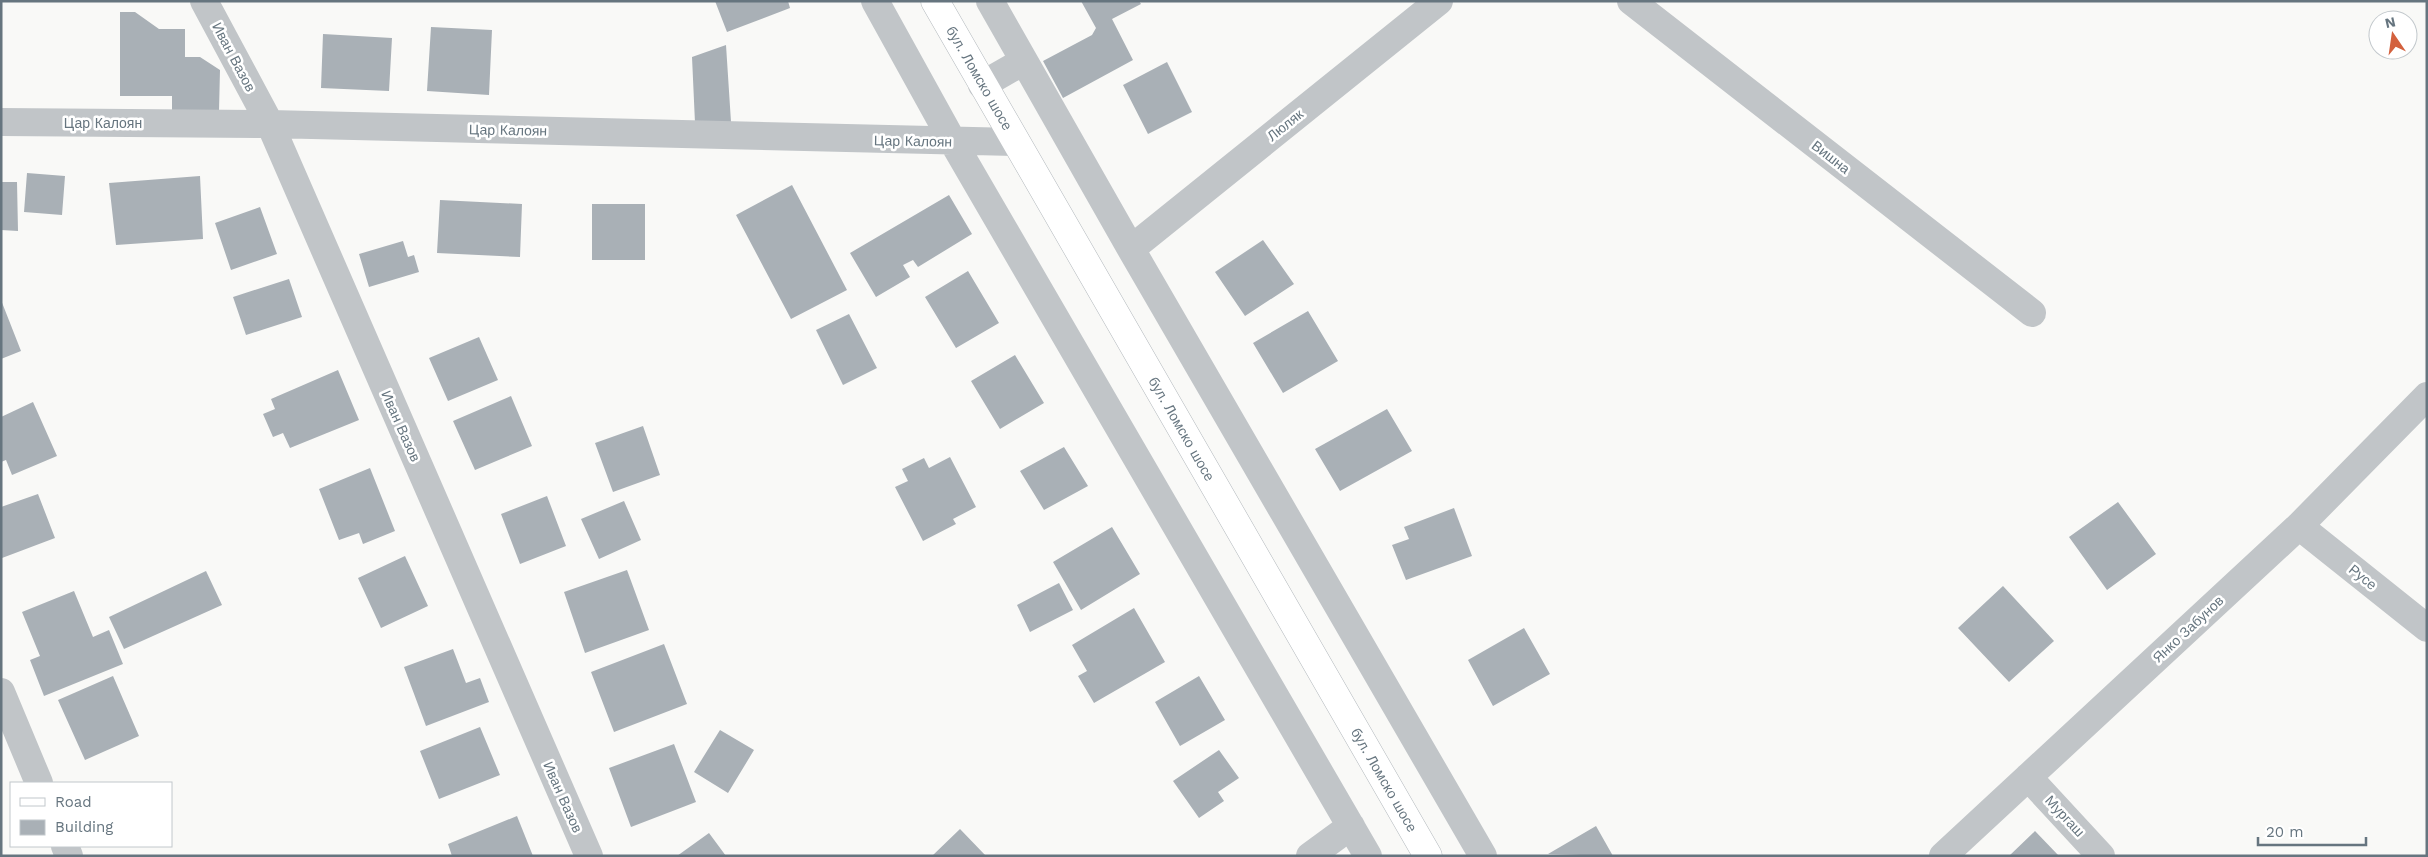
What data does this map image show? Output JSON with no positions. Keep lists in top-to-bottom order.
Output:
{
  "streets": {
    "main road": ["бул. Ломско шосе"],
    "street": [
      "Иван Вазов",
      "Цар Калоян",
      "Люляк",
      "Вишна",
      "Русе",
      "Янко Забунов",
      "Мургаш"
    ]
  },
  "crossings": [
    ["Иван Вазов", "Цар Калоян"],
    ["бул. Ломско шосе", "Цар Калоян"],
    ["Русе", "Янко Забунов"],
    ["Янко Забунов", "Мургаш"]
  ],
  "legend": ["Road", "Building"],
  "scale_bar": "20 m",
  "north": "top"
}
